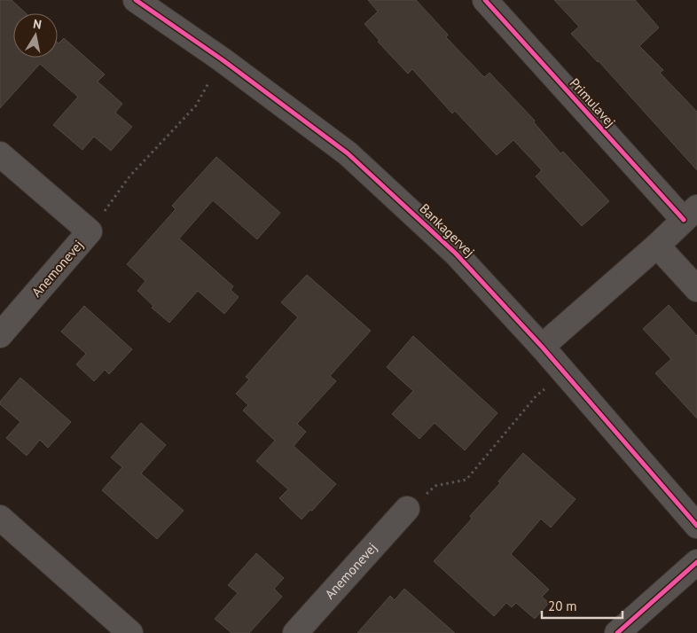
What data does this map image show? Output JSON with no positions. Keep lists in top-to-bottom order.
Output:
{
  "streets": {
    "street": ["Primulavej", "Bankagervej", "Anemonevej"]
  },
  "crossings": [
    ["Primulavej", "Bankagervej"]
  ],
  "scale_bar": "20 m",
  "north": "top"
}
